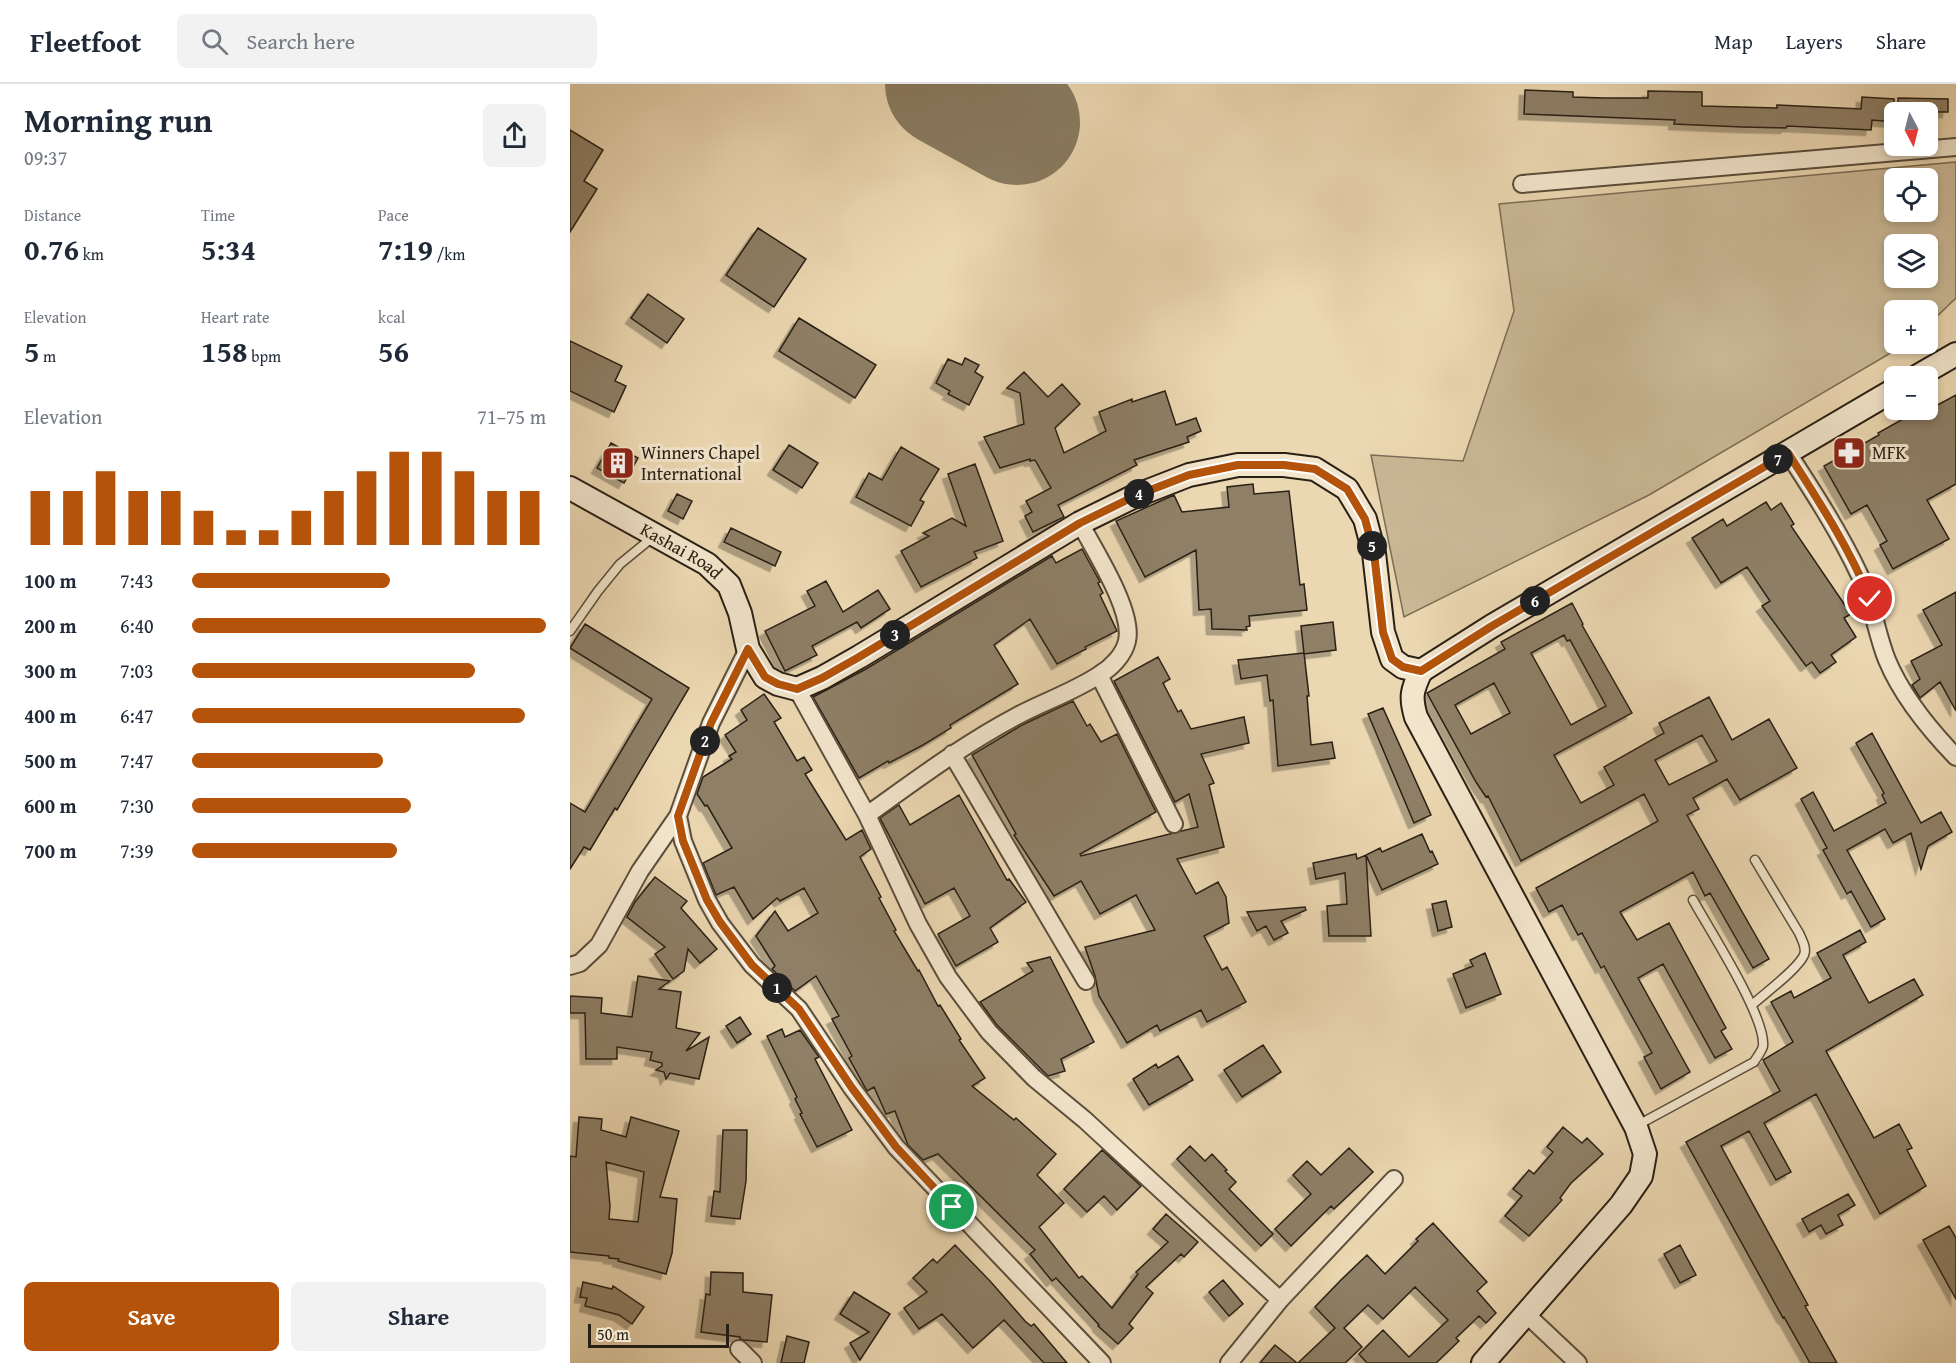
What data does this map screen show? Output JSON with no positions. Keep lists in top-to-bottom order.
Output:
{
  "streets": {
    "street": ["Kashai Road"]
  },
  "places": {
    "pharmacy": ["MFK"],
    "building": ["Winners Chapel International"]
  },
  "scale_bar": "50 m",
  "north": "bottom",
  "page": {
    "header": "Fleetfoot",
    "search": "Search here",
    "nav": ["Map", "Layers", "Share"],
    "heading": ["Morning run", "09:37"],
    "map_buttons": ["+", "−"],
    "stats": [
      ["Distance", "0.76 km"],
      ["Time", "5:34"],
      ["Pace", "7:19 /km"],
      ["Elevation", "5 m"],
      ["Heart rate", "158 bpm"],
      ["kcal", "56"]
    ],
    "chart": ["Elevation", "71–75 m"],
    "pins": [
      "7",
      "4",
      "5",
      "6",
      "3",
      "2",
      "1"
    ],
    "list": [
      {
        "name": "100 m",
        "note": "7:43"
      },
      {
        "name": "200 m",
        "note": "6:40"
      },
      {
        "name": "300 m",
        "note": "7:03"
      },
      {
        "name": "400 m",
        "note": "6:47"
      },
      {
        "name": "500 m",
        "note": "7:47"
      },
      {
        "name": "600 m",
        "note": "7:30"
      },
      {
        "name": "700 m",
        "note": "7:39"
      }
    ],
    "buttons": ["Save", "Share"],
    "scale": "50 m"
  }
}
